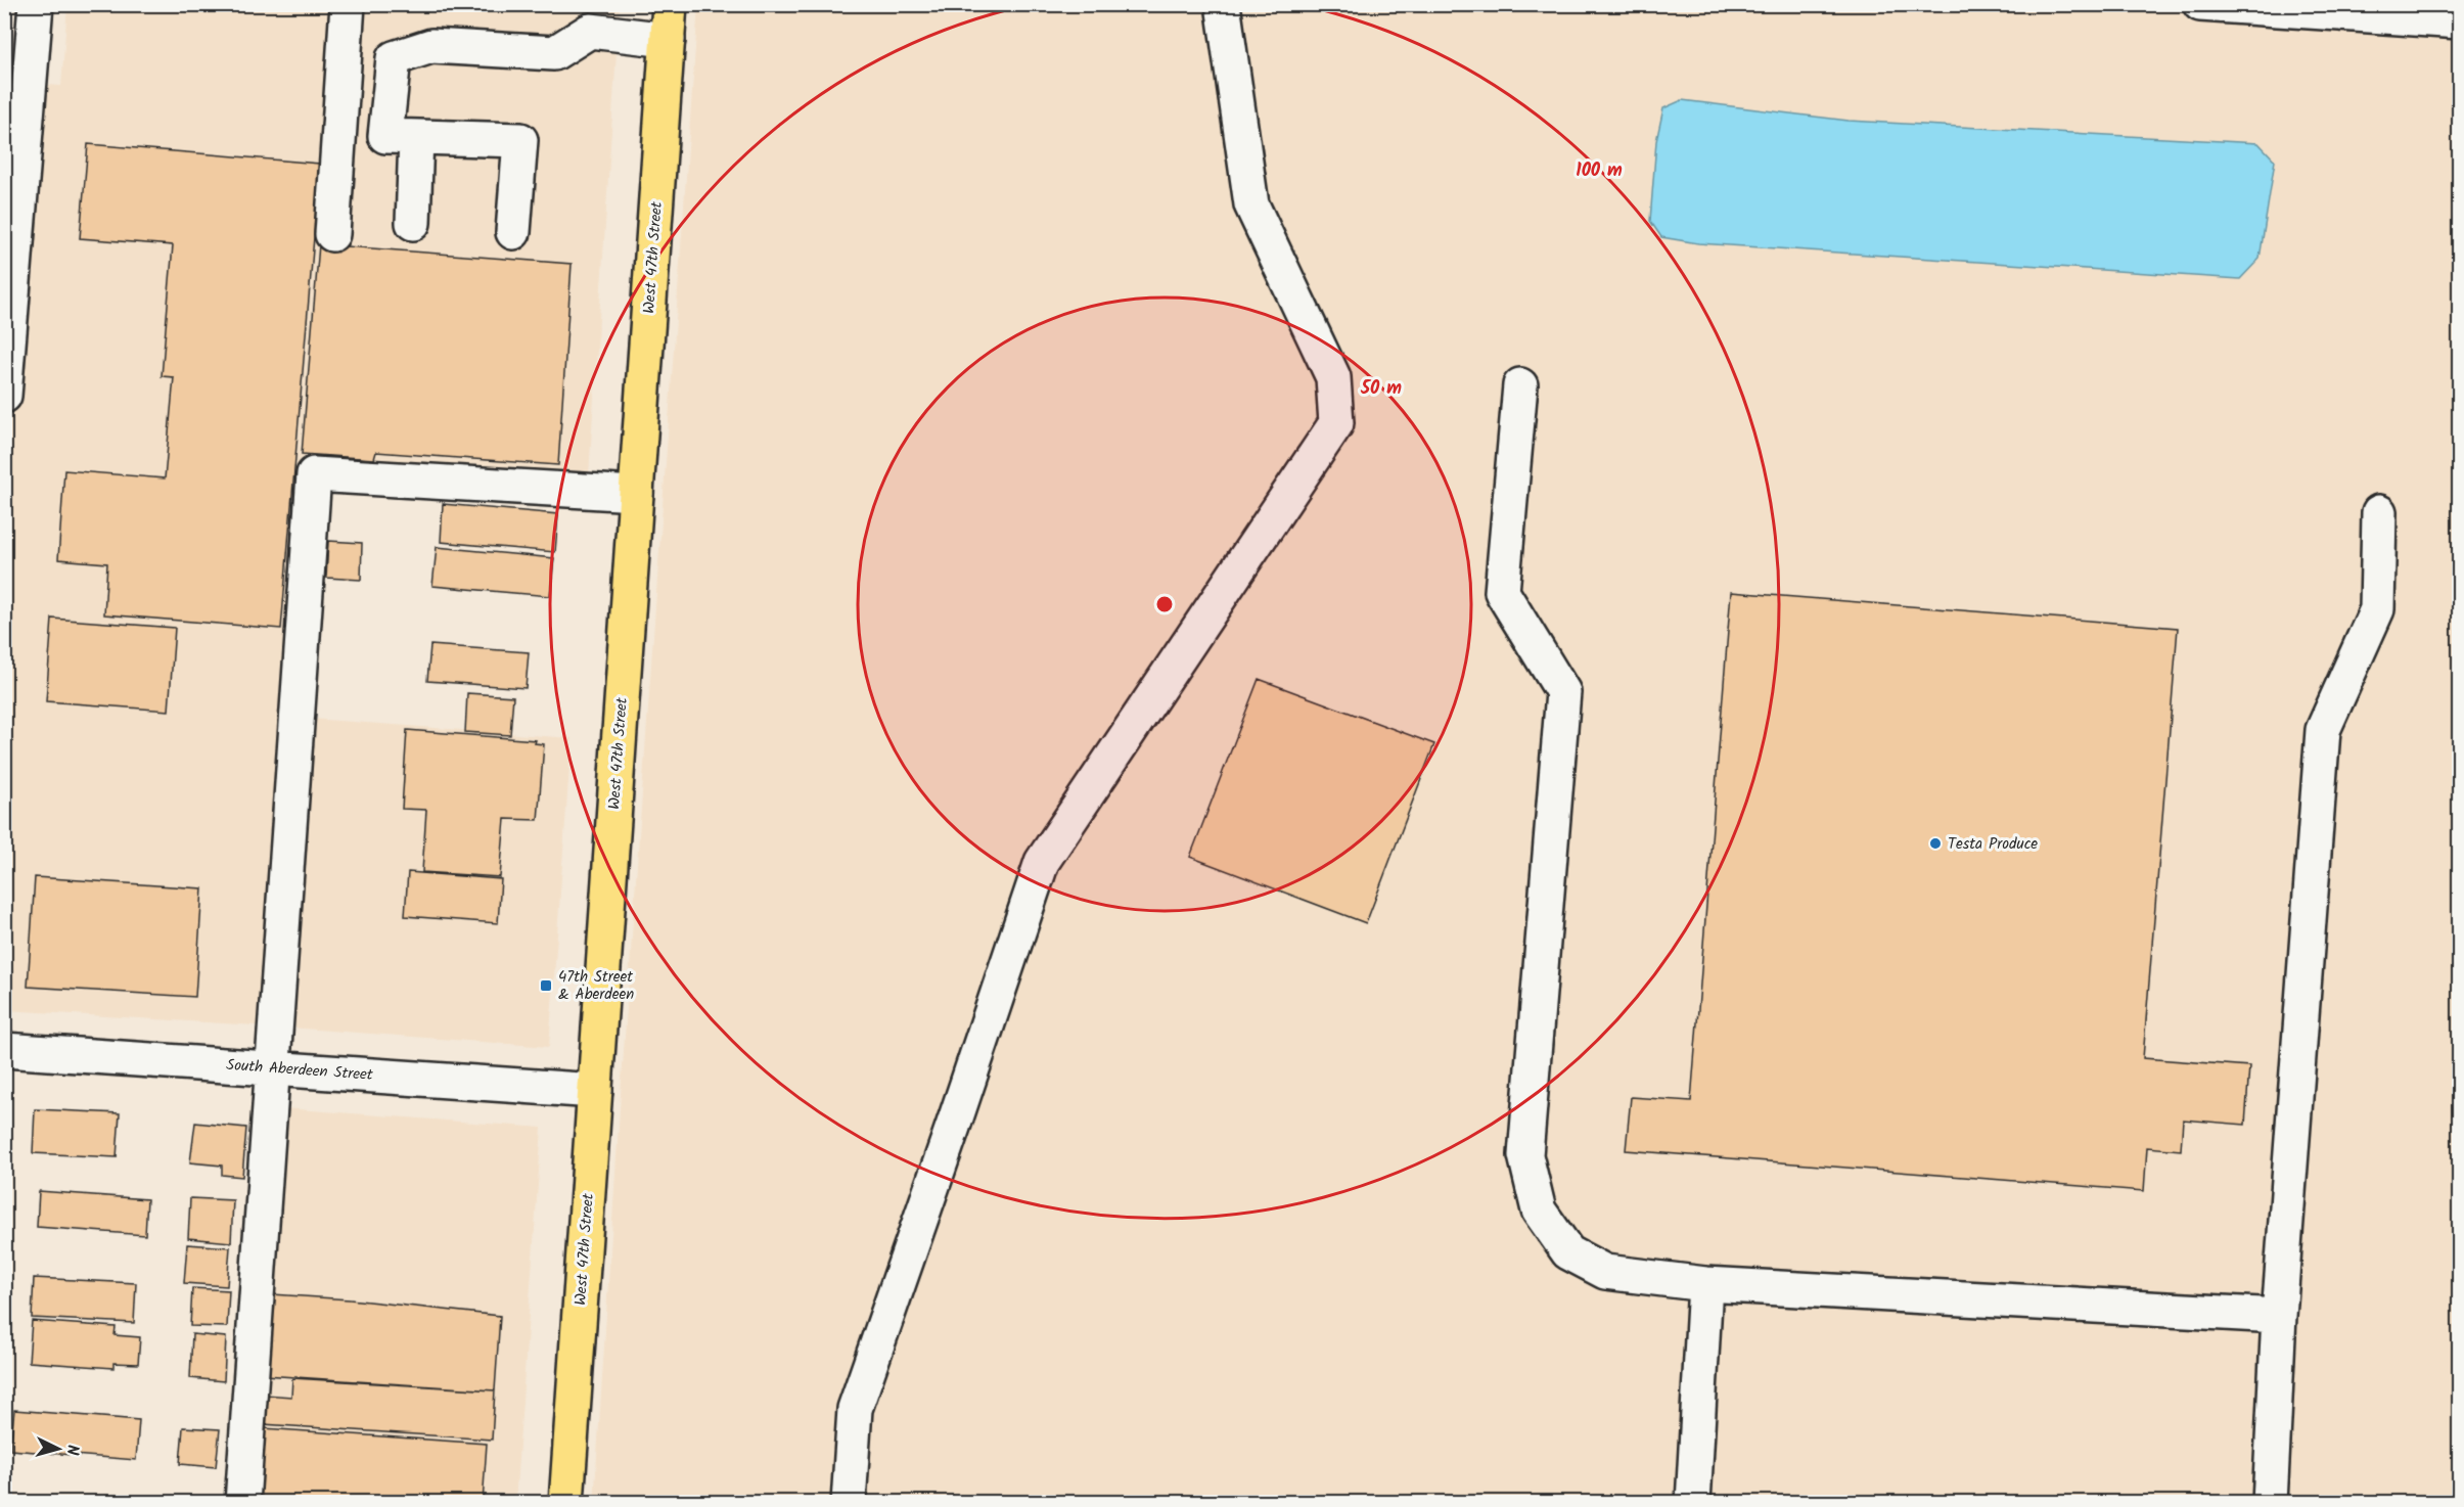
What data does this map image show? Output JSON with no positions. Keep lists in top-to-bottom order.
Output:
{
  "streets": {
    "main road": ["West 47th Street"],
    "street": ["South Aberdeen Street"]
  },
  "crossings": [
    ["West 47th Street", "South Aberdeen Street"]
  ],
  "places": {
    "other": ["Testa Produce"],
    "transit": ["47th Street & Aberdeen"]
  },
  "north": "right",
  "rings": ["100 m", "50 m"]
}
